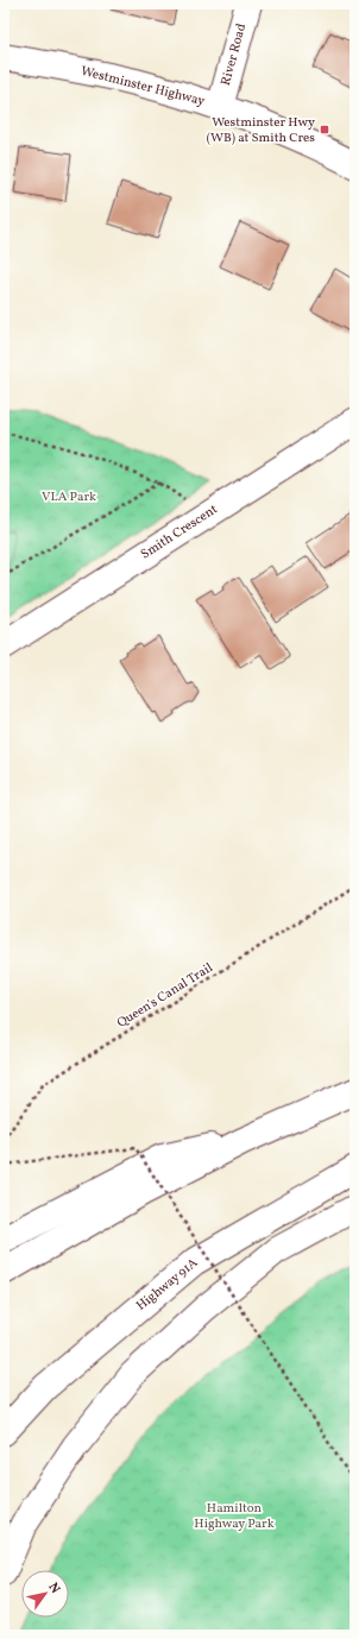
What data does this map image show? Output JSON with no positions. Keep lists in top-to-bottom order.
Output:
{
  "streets": {
    "main road": [
      "River Road",
      "Westminster Highway",
      "Smith Crescent",
      "Highway 91A"
    ],
    "path": ["Queen's Canal Trail"]
  },
  "crossings": [
    ["River Road", "Westminster Highway"]
  ],
  "parks": ["VLA Park", "Hamilton Highway Park"],
  "places": {
    "transit": ["Westminster Hwy (WB) at Smith Cres"]
  },
  "north": "top right"
}
